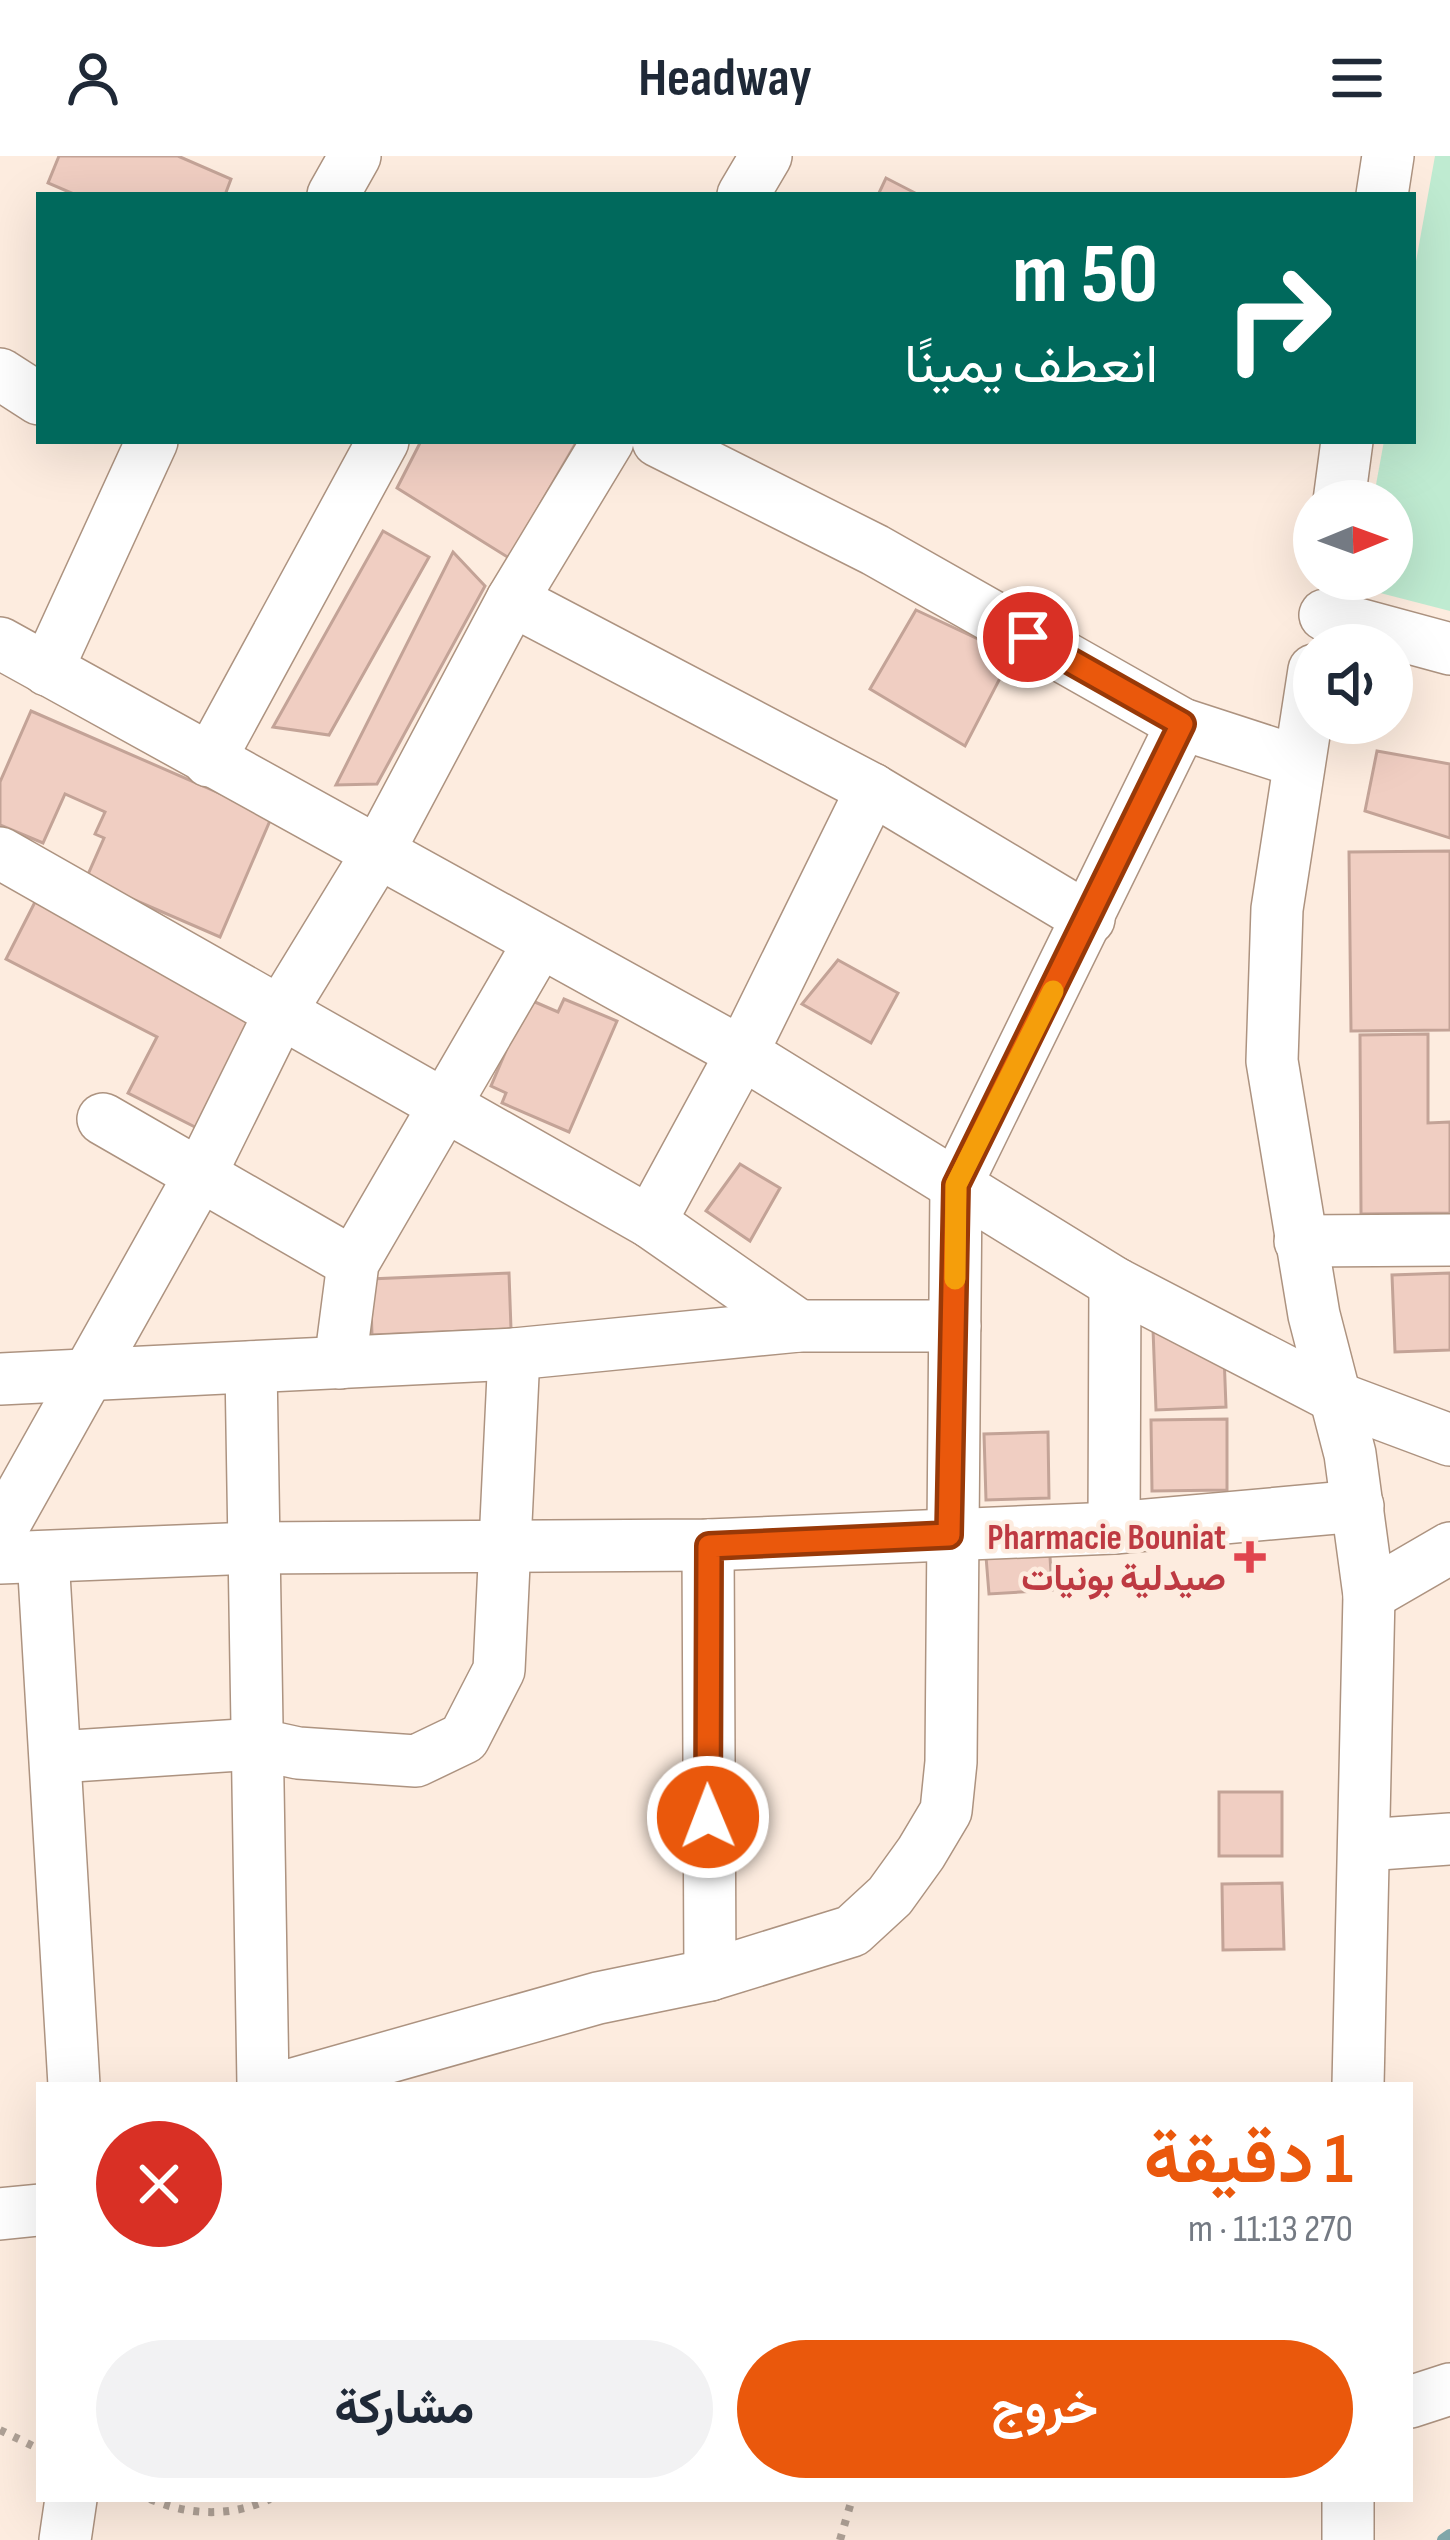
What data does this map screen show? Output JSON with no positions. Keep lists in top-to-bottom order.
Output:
{
  "places": {
    "health": ["Pharmacie Bouniat صيدلية بونيات"]
  },
  "north": "right",
  "page": {
    "header": "Headway",
    "turn": ["50 m", "انعطف يمينًا"],
    "heading": ["1 دقيقة", "270 m · 11:13"],
    "buttons": ["خروج", "مشاركة"]
  }
}
